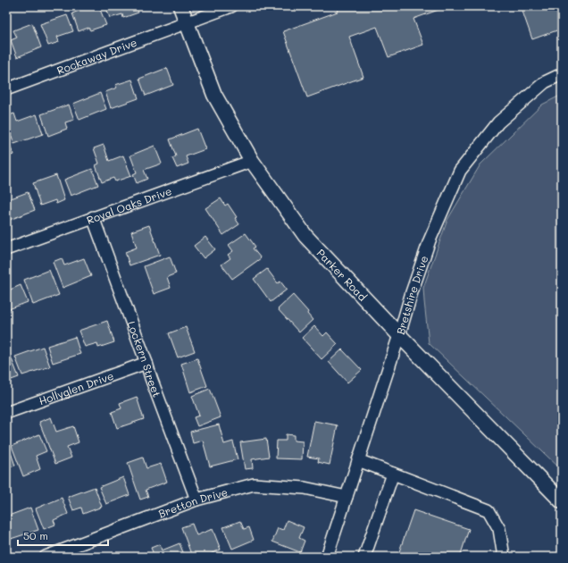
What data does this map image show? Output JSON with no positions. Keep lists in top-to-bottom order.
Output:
{
  "streets": {
    "main road": ["Parker Road"],
    "street": [
      "Rockaway Drive",
      "Royal Oaks Drive",
      "Bretshire Drive",
      "Lockern Street",
      "Hollyglen Drive",
      "Bretton Drive"
    ]
  },
  "crossings": [
    ["Rockaway Drive", "Parker Road"],
    ["Royal Oaks Drive", "Parker Road"],
    ["Royal Oaks Drive", "Lockern Street"],
    ["Parker Road", "Bretshire Drive"],
    ["Bretshire Drive", "Bretton Drive"],
    ["Lockern Street", "Hollyglen Drive"],
    ["Lockern Street", "Bretton Drive"]
  ],
  "scale_bar": "50 m"
}
